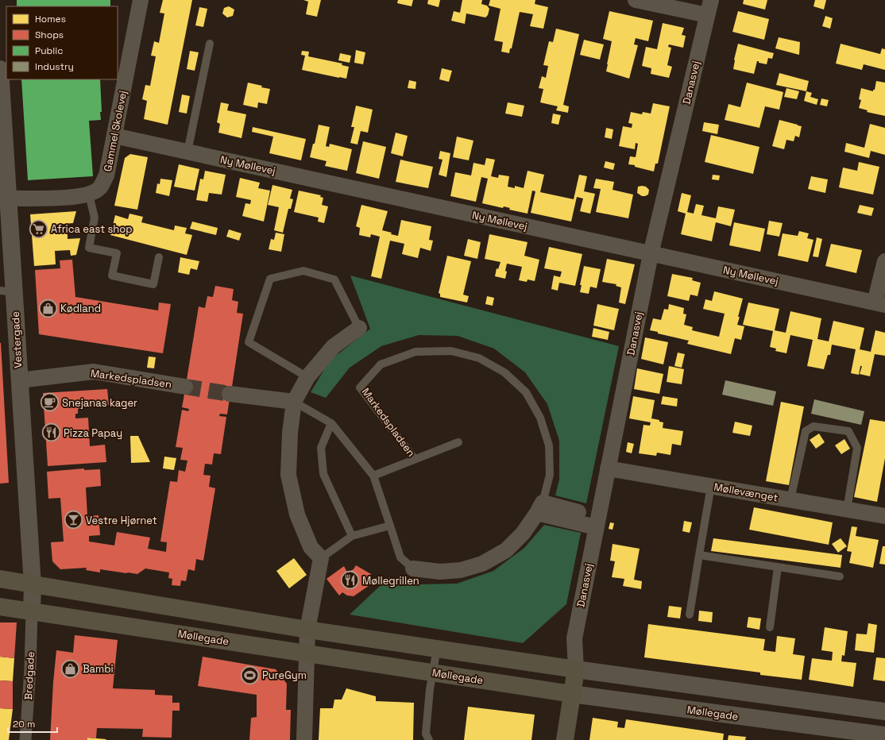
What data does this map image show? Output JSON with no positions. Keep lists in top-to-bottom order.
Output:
{
  "streets": {
    "main road": ["Møllegade"],
    "street": [
      "Danasvej",
      "Gammel Skolevej",
      "Ny Møllevej",
      "Vestergade",
      "Markedspladsen",
      "Møllevænget",
      "Bredgade"
    ]
  },
  "crossings": [
    ["Danasvej", "Ny Møllevej"],
    ["Danasvej", "Møllevænget"],
    ["Gammel Skolevej", "Ny Møllevej"],
    ["Gammel Skolevej", "Vestergade"],
    ["Vestergade", "Markedspladsen"],
    ["Vestergade", "Møllegade"],
    ["Vestergade", "Bredgade"],
    ["Møllegade", "Bredgade"]
  ],
  "places": {
    "supermarket": ["Africa east shop"],
    "shop": ["Kødland", "Bambi"],
    "cafe": ["Snejanas kager"],
    "restaurant": ["Pizza Papay", "Møllegrillen"],
    "bar": ["Vestre Hjørnet"],
    "sports": ["PureGym"]
  },
  "legend": [
    "Homes",
    "Shops",
    "Public",
    "Industry"
  ],
  "scale_bar": "20 m"
}
